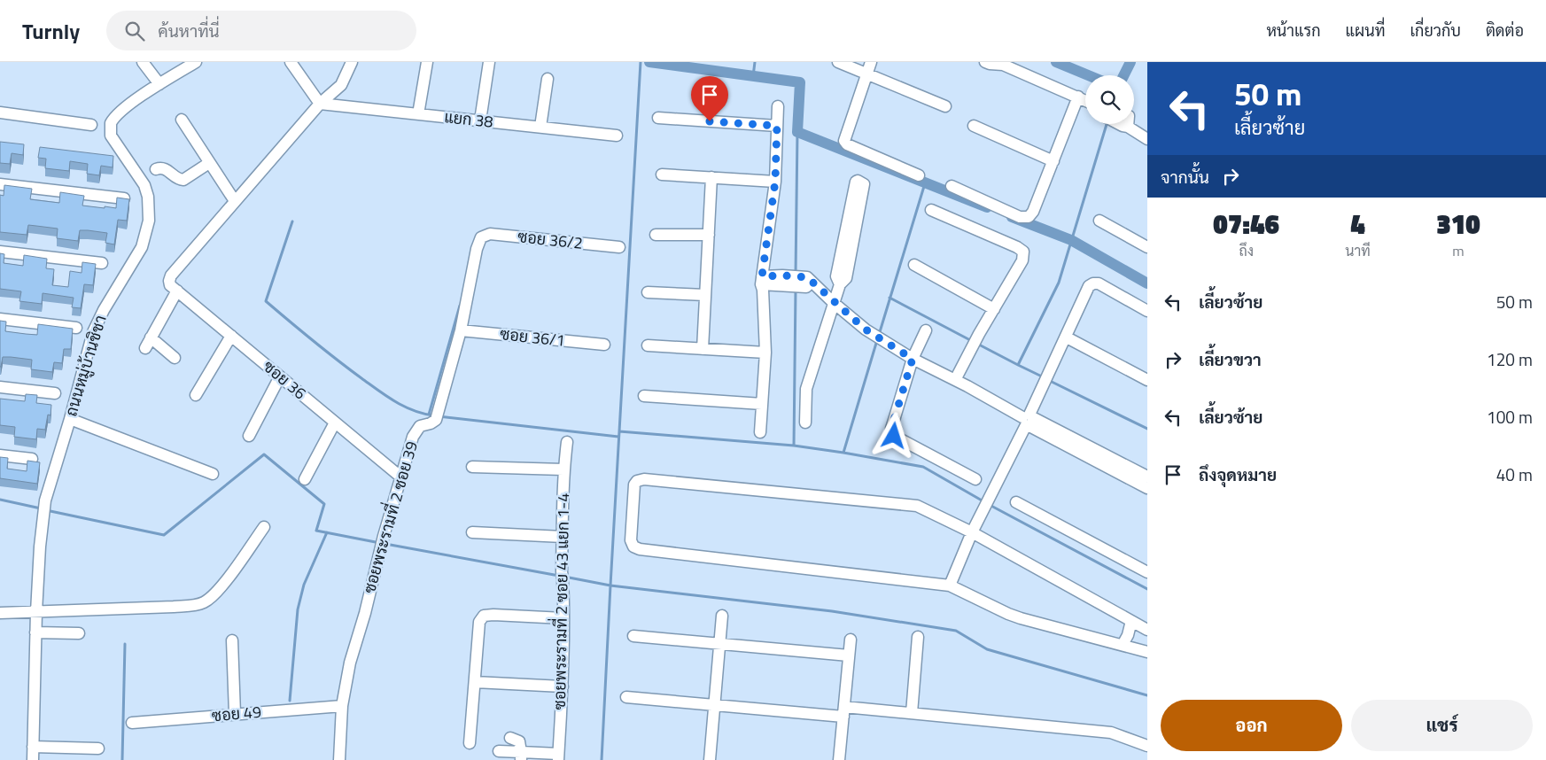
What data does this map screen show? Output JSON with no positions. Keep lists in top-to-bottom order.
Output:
{
  "streets": {
    "street": [
      "แยก 38",
      "ซอย 36/2",
      "ซอย 36/1",
      "ถนนหมู่บ้านชิชา",
      "ซอย 36",
      "ซอยพระรามที่ 2 ซอย 39",
      "ซอยพระรามที่ 2 ซอย 43 แยก 1-4",
      "ซอย 49"
    ]
  },
  "crossings": [
    ["ซอย 36/2", "ซอยพระรามที่ 2 ซอย 39"],
    ["ซอย 36/1", "ซอยพระรามที่ 2 ซอย 39"],
    ["ซอย 36", "ซอยพระรามที่ 2 ซอย 39"],
    ["ซอยพระรามที่ 2 ซอย 39", "ซอย 49"]
  ],
  "page": {
    "header": "Turnly",
    "search": "ค้นหาที่นี่",
    "nav": [
      "หน้าแรก",
      "แผนที่",
      "เกี่ยวกับ",
      "ติดต่อ"
    ],
    "turn": ["50 m", "เลี้ยวซ้าย"],
    "then": "จากนั้น",
    "eta": [
      "07:46",
      "ถึง",
      "4",
      "นาที",
      "310",
      "m"
    ],
    "list": [
      {
        "name": "เลี้ยวซ้าย",
        "value": "50 m"
      },
      {
        "name": "เลี้ยวขวา",
        "value": "120 m"
      },
      {
        "name": "เลี้ยวซ้าย",
        "value": "100 m"
      },
      {
        "name": "ถึงจุดหมาย",
        "value": "40 m"
      }
    ],
    "buttons": ["ออก", "แชร์"]
  }
}
